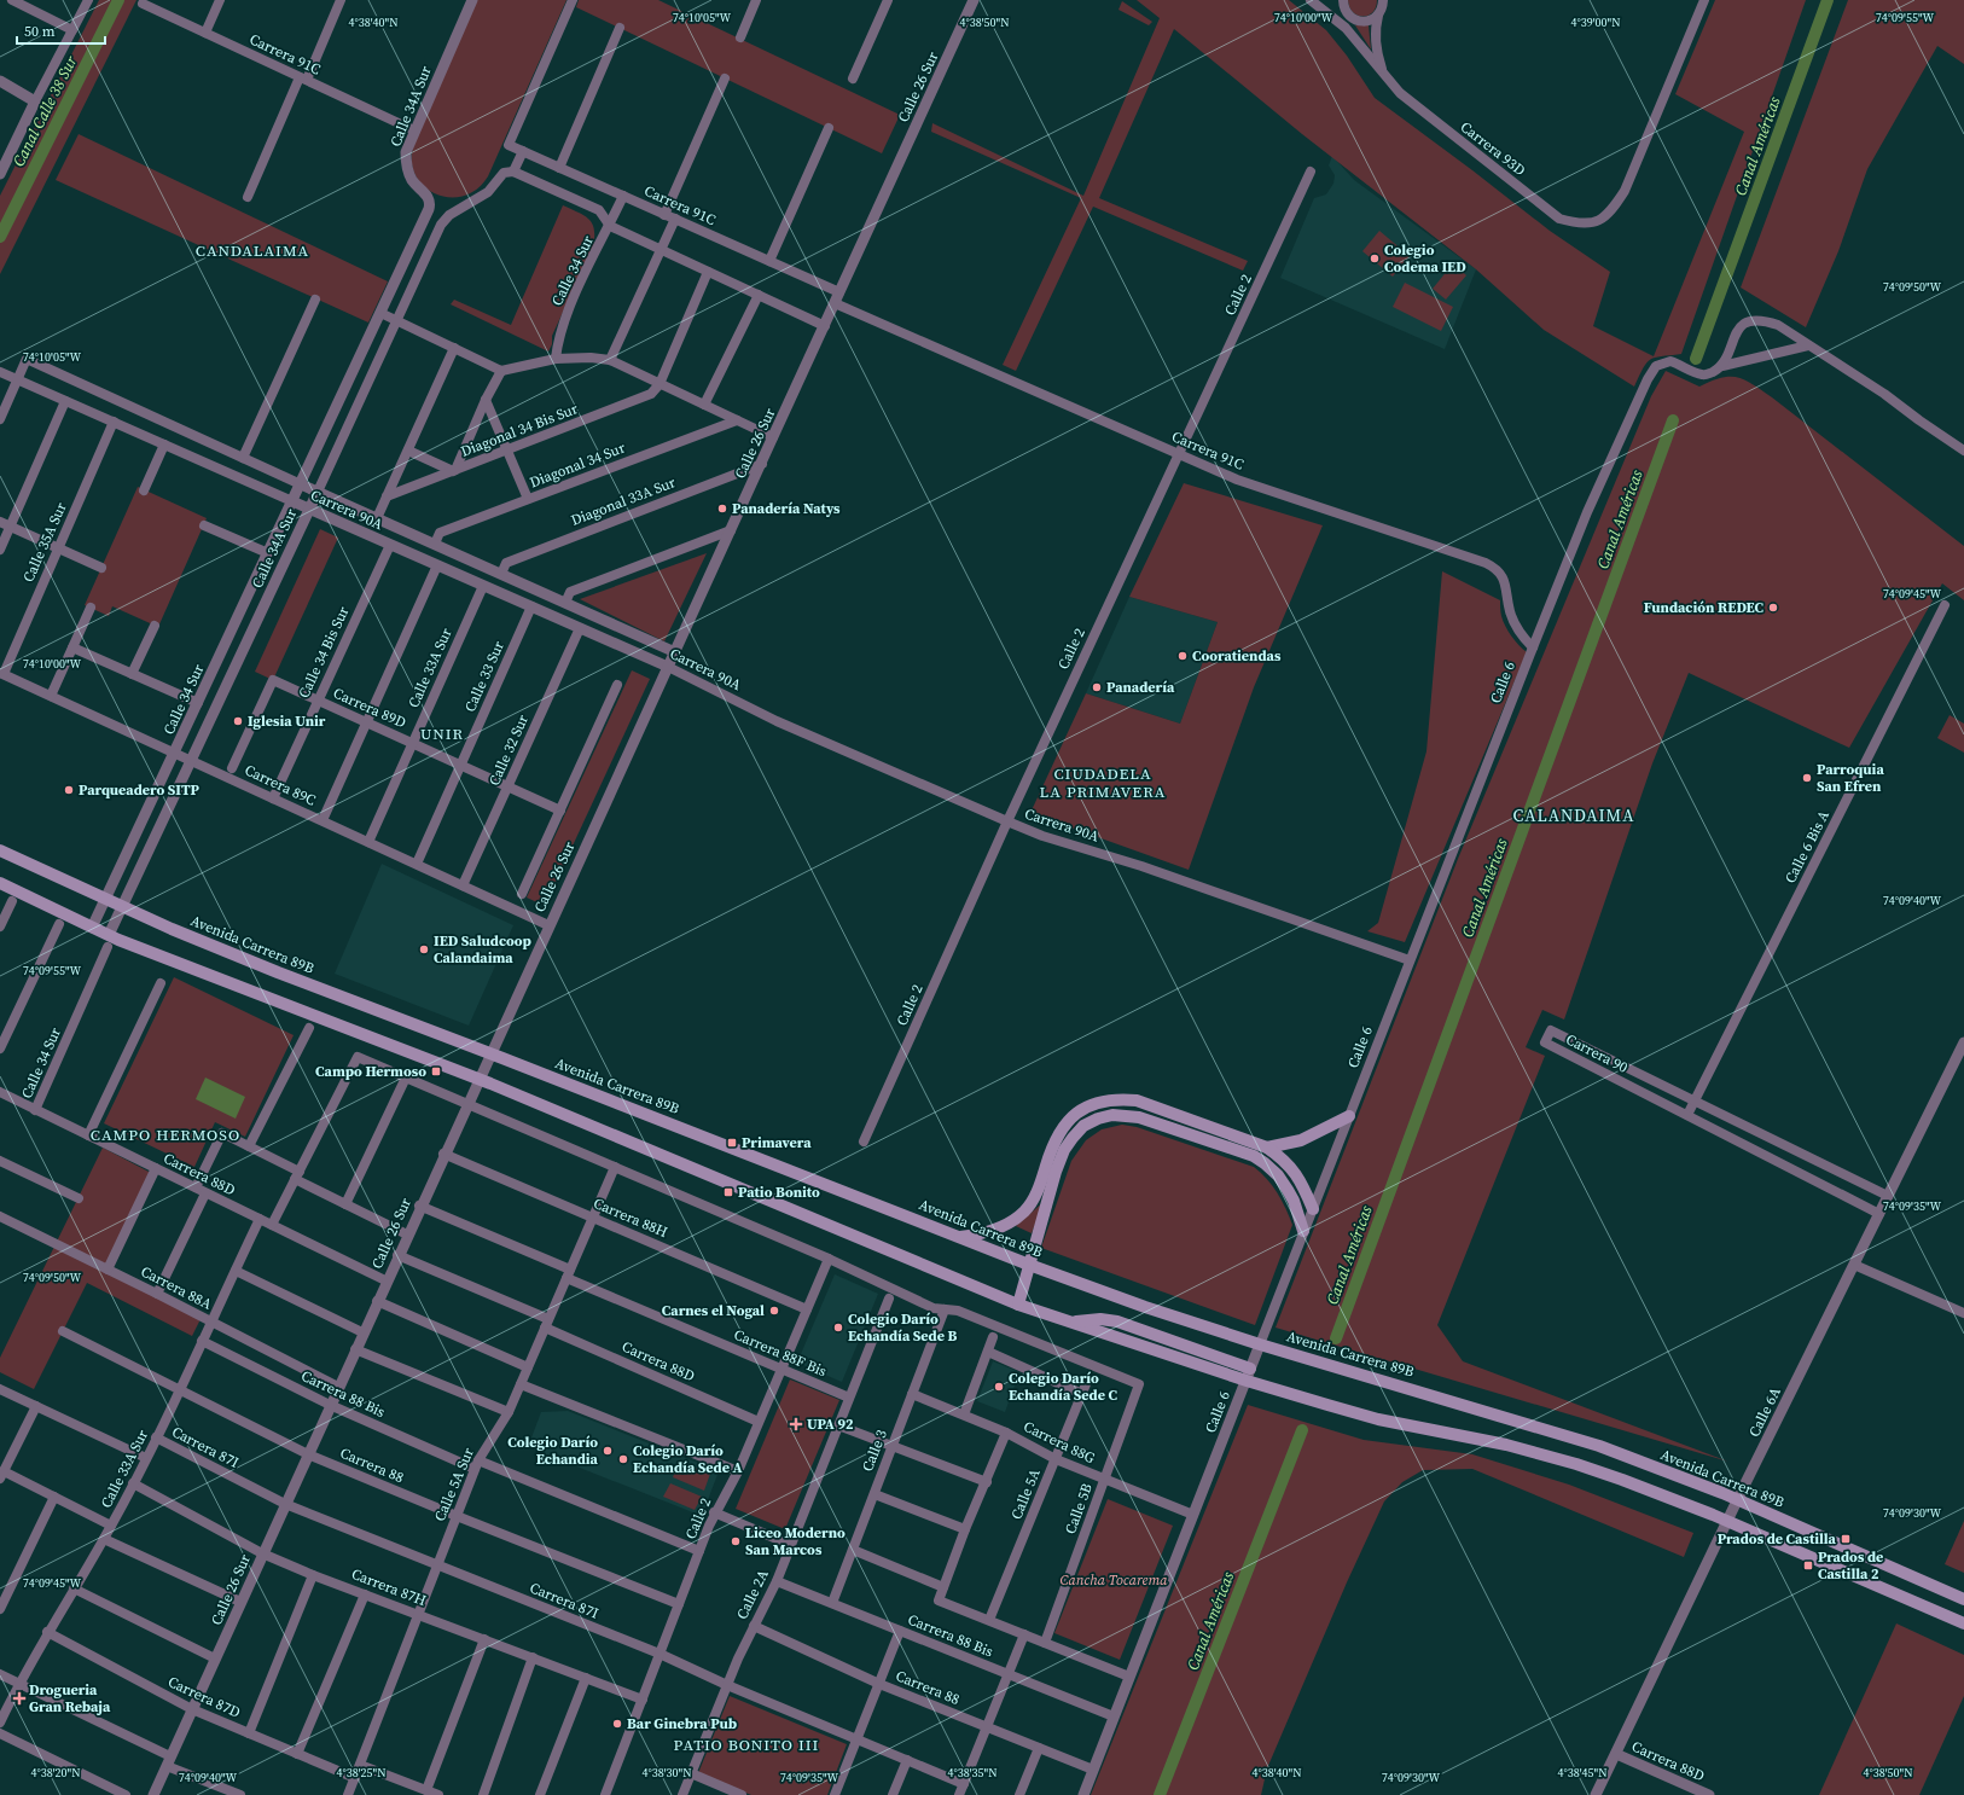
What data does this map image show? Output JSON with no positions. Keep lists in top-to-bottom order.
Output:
{
  "streets": {
    "main road": ["Avenida Carrera 89B"],
    "street": [
      "Carrera 91C",
      "Calle 26 Sur",
      "Calle 34A Sur",
      "Carrera 93D",
      "Calle 34 Sur",
      "Calle 2",
      "Diagonal 34 Bis Sur",
      "Diagonal 34 Sur",
      "Diagonal 33A Sur",
      "Carrera 90A",
      "Calle 35A Sur",
      "Calle 34 Bis Sur",
      "Calle 33A Sur",
      "Calle 33 Sur",
      "Calle 6",
      "Carrera 89D",
      "Calle 32 Sur",
      "Carrera 89C",
      "Calle 6 Bis A",
      "Carrera 90",
      "Carrera 88D",
      "Carrera 88H",
      "Carrera 88A",
      "Carrera 88F Bis",
      "Carrera 88 Bis",
      "Calle 6A",
      "Carrera 88G",
      "Carrera 87I",
      "Calle 3",
      "Carrera 88",
      "Calle 5A Sur",
      "Calle 5A",
      "Calle 5B",
      "Carrera 87H",
      "Calle 2A",
      "Carrera 87D"
    ]
  },
  "crossings": [
    ["Carrera 91C", "Calle 26 Sur"],
    ["Carrera 91C", "Calle 34A Sur"],
    ["Carrera 91C", "Calle 34 Sur"],
    ["Carrera 91C", "Calle 2"],
    ["Carrera 91C", "Calle 6"],
    ["Calle 26 Sur", "Diagonal 33A Sur"],
    ["Calle 26 Sur", "Carrera 90A"],
    ["Calle 26 Sur", "Carrera 89C"],
    ["Calle 26 Sur", "Avenida Carrera 89B"],
    ["Calle 26 Sur", "Carrera 88D"],
    ["Calle 26 Sur", "Carrera 88H"],
    ["Calle 26 Sur", "Carrera 88A"],
    ["Calle 26 Sur", "Carrera 88F Bis"],
    ["Calle 26 Sur", "Carrera 88 Bis"],
    ["Calle 26 Sur", "Carrera 87I"],
    ["Calle 26 Sur", "Carrera 88"],
    ["Calle 26 Sur", "Carrera 87H"],
    ["Calle 26 Sur", "Carrera 87D"],
    ["Calle 34A Sur", "Calle 34 Sur"],
    ["Calle 34A Sur", "Carrera 90A"],
    ["Calle 34A Sur", "Carrera 89C"],
    ["Calle 34A Sur", "Avenida Carrera 89B"],
    ["Calle 34 Sur", "Carrera 90A"],
    ["Calle 34 Sur", "Carrera 89C"],
    ["Calle 34 Sur", "Avenida Carrera 89B"],
    ["Calle 34 Sur", "Carrera 88D"],
    ["Calle 2", "Carrera 90A"],
    ["Calle 2", "Carrera 88D"],
    ["Calle 2", "Carrera 88H"],
    ["Calle 2", "Carrera 88F Bis"],
    ["Calle 2", "Carrera 88 Bis"],
    ["Calle 2", "Carrera 87I"],
    ["Calle 2", "Carrera 88"],
    ["Calle 2", "Carrera 87H"],
    ["Diagonal 34 Sur", "Carrera 90A"],
    ["Diagonal 33A Sur", "Carrera 90A"],
    ["Carrera 90A", "Calle 35A Sur"],
    ["Carrera 90A", "Calle 34 Bis Sur"],
    ["Carrera 90A", "Calle 33A Sur"],
    ["Carrera 90A", "Calle 33 Sur"],
    ["Carrera 90A", "Calle 6"],
    ["Carrera 90A", "Calle 32 Sur"],
    ["Calle 35A Sur", "Carrera 89C"],
    ["Calle 34 Bis Sur", "Carrera 89D"],
    ["Calle 34 Bis Sur", "Carrera 89C"],
    ["Calle 33A Sur", "Carrera 89D"],
    ["Calle 33A Sur", "Carrera 89C"],
    ["Calle 33A Sur", "Carrera 88D"],
    ["Calle 33A Sur", "Carrera 88A"],
    ["Calle 33A Sur", "Carrera 88 Bis"],
    ["Calle 33A Sur", "Carrera 87I"],
    ["Calle 33A Sur", "Carrera 88"],
    ["Calle 33A Sur", "Carrera 87H"],
    ["Calle 33A Sur", "Carrera 87D"],
    ["Calle 33 Sur", "Carrera 89D"],
    ["Calle 33 Sur", "Carrera 89C"],
    ["Calle 6", "Avenida Carrera 89B"],
    ["Calle 6", "Carrera 88 Bis"],
    ["Calle 6", "Carrera 88G"],
    ["Calle 6", "Carrera 88"],
    ["Carrera 89D", "Calle 32 Sur"],
    ["Calle 32 Sur", "Carrera 89C"],
    ["Calle 6 Bis A", "Carrera 90"],
    ["Avenida Carrera 89B", "Calle 6A"],
    ["Carrera 90", "Calle 6A"],
    ["Carrera 88D", "Calle 6A"],
    ["Carrera 88D", "Calle 5A Sur"],
    ["Carrera 88H", "Calle 5A Sur"],
    ["Carrera 88F Bis", "Calle 5A Sur"],
    ["Carrera 88F Bis", "Calle 2A"],
    ["Carrera 88 Bis", "Calle 3"],
    ["Carrera 88 Bis", "Calle 5A Sur"],
    ["Carrera 88 Bis", "Calle 2A"],
    ["Carrera 88G", "Calle 3"],
    ["Carrera 88G", "Calle 5A"],
    ["Carrera 88G", "Calle 5B"],
    ["Carrera 87I", "Calle 5A Sur"],
    ["Carrera 87I", "Calle 2A"],
    ["Calle 3", "Calle 5B"],
    ["Carrera 88", "Calle 5A Sur"],
    ["Carrera 88", "Calle 2A"],
    ["Calle 5A Sur", "Carrera 87H"],
    ["Calle 5A Sur", "Carrera 87D"]
  ],
  "districts": [
    "CANDALAIMA",
    "UNIR",
    "CIUDADELA LA PRIMAVERA",
    "CALANDAIMA",
    "CAMPO HERMOSO",
    "PATIO BONITO III"
  ],
  "water": ["Canal Calle 38 Sur", "Canal Américas"],
  "parks": ["Cancha Tocarema"],
  "places": {
    "other": [
      "Colegio Codema IED",
      "Panadería Natys",
      "Fundación REDEC",
      "Cooratiendas",
      "Panadería",
      "Iglesia Unir",
      "Parroquia San Efren",
      "Parqueadero SITP",
      "IED Saludcoop Calandaima",
      "Carnes el Nogal",
      "Colegio Darío Echandía Sede B",
      "Colegio Darío Echandía Sede C",
      "Colegio Darío Echandia",
      "Colegio Darío Echandía Sede A",
      "Liceo Moderno San Marcos",
      "Bar Ginebra Pub"
    ],
    "transit": [
      "Campo Hermoso",
      "Primavera",
      "Patio Bonito",
      "Prados de Castilla",
      "Prados de Castilla 2"
    ],
    "health": ["UPA 92", "Drogueria Gran Rebaja"]
  },
  "scale_bar": "50 m",
  "coordinates": [
    "74°10'05\"W",
    "74°10'00\"W",
    "74°09'55\"W",
    "4°38'40\"N",
    "4°38'50\"N",
    "4°39'00\"N",
    "74°09'50\"W",
    "74°09'45\"W",
    "74°09'40\"W",
    "74°09'35\"W",
    "74°09'30\"W",
    "4°38'20\"N",
    "4°38'25\"N",
    "4°38'30\"N",
    "4°38'35\"N",
    "4°38'45\"N"
  ]
}
